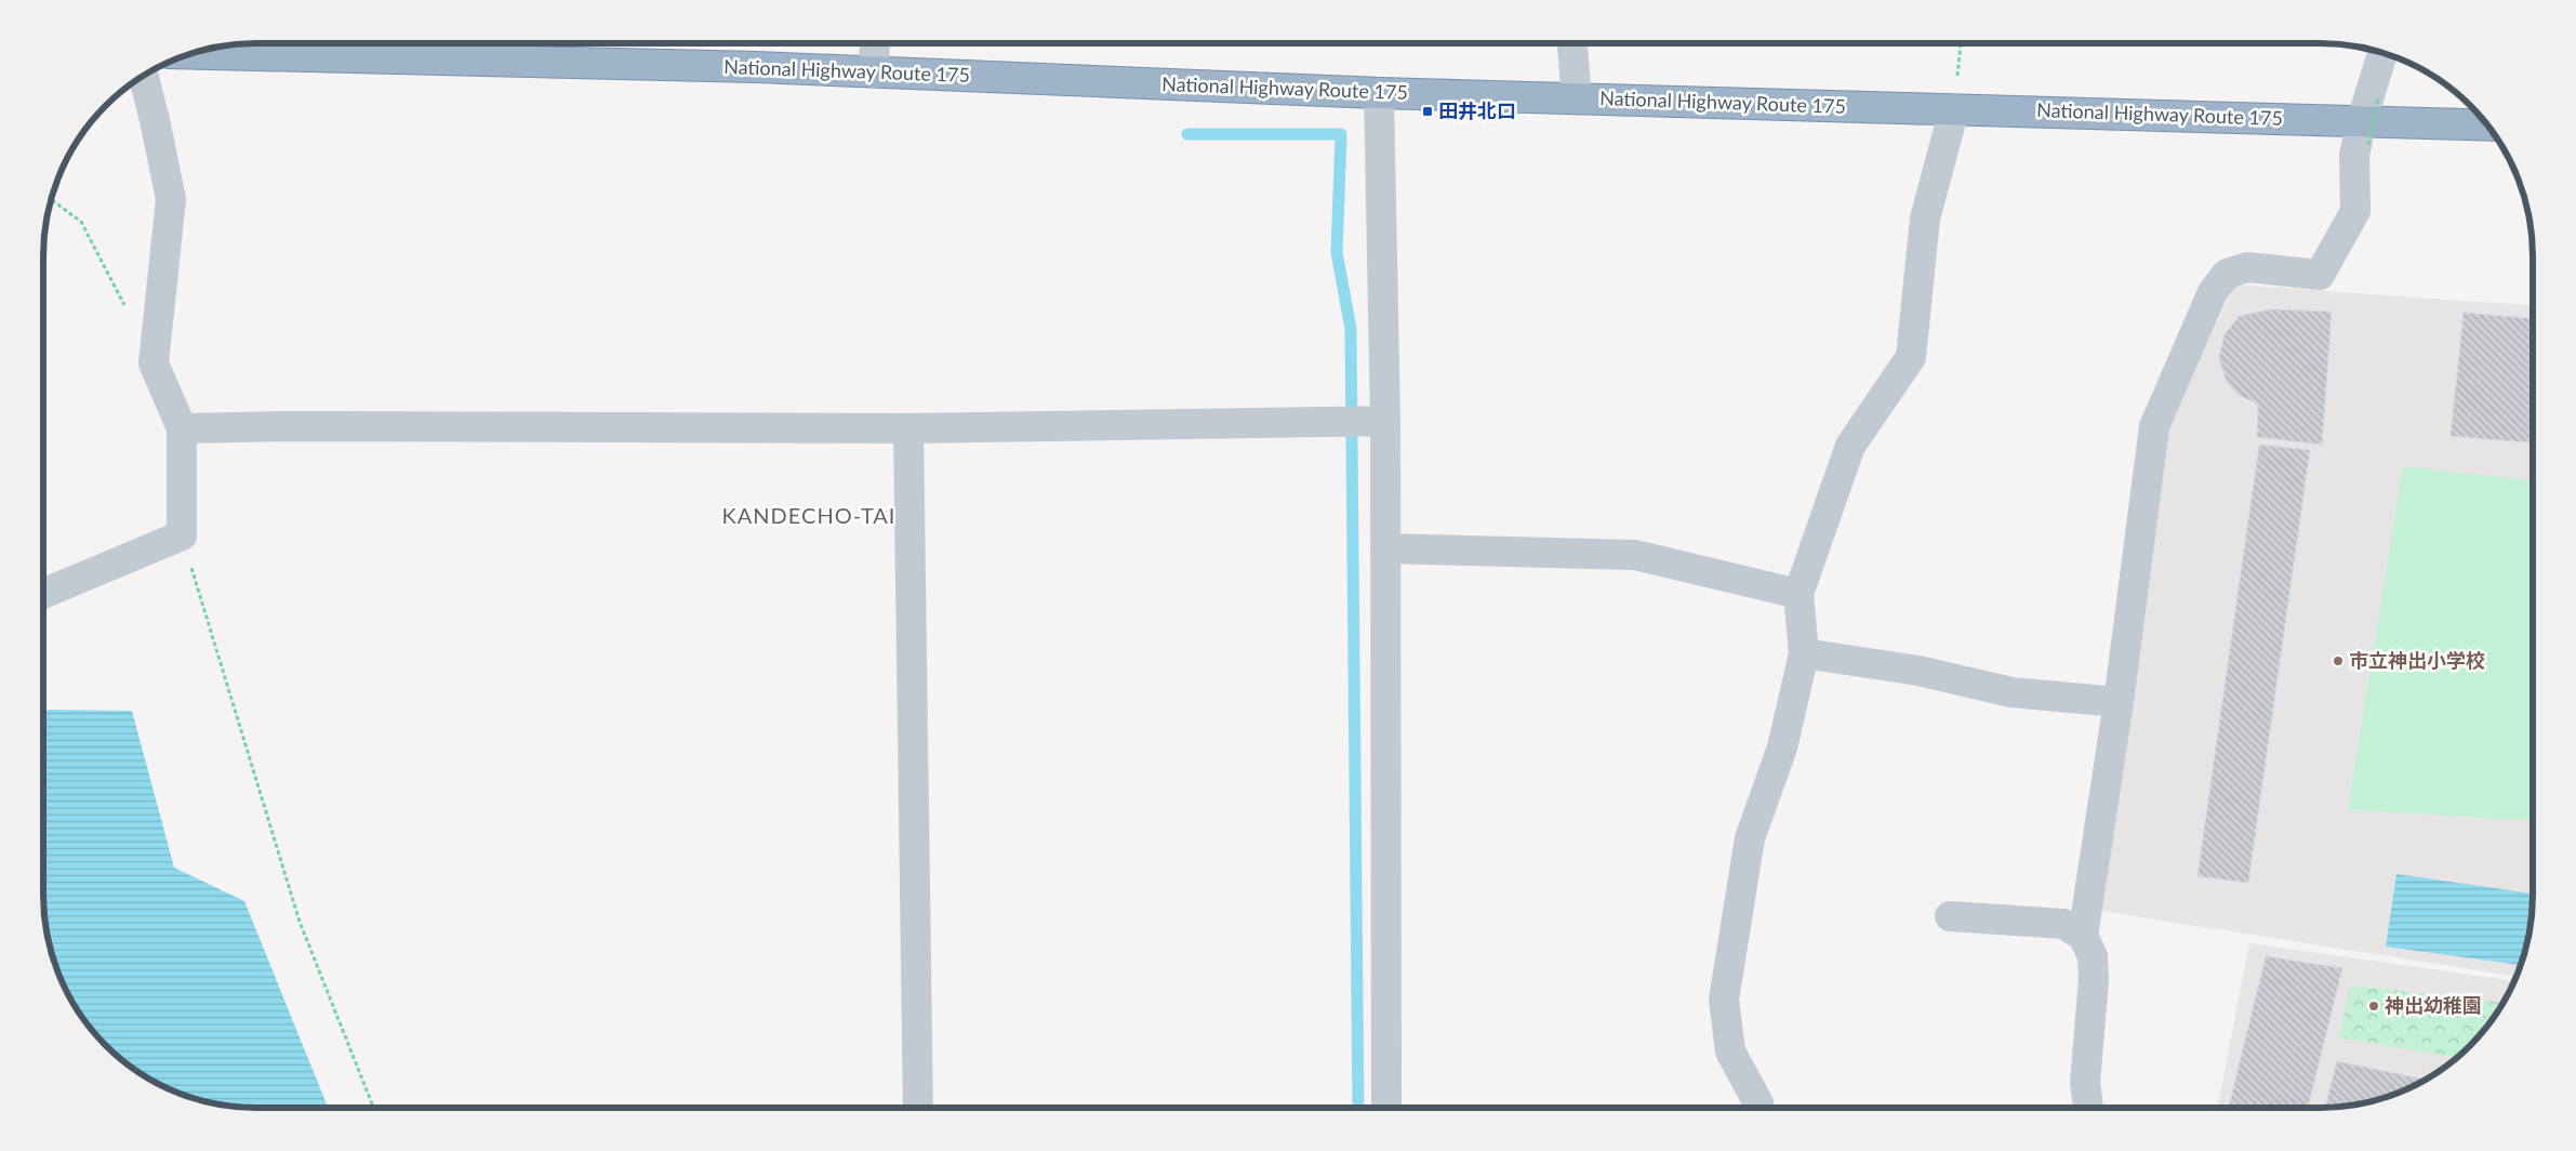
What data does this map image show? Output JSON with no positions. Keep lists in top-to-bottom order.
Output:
{
  "streets": {
    "highway": ["National Highway Route 175"]
  },
  "districts": ["KANDECHO-TAI"],
  "places": {
    "transit": ["田井北口"],
    "other": ["市立神出小学校", "神出幼稚園"]
  }
}
